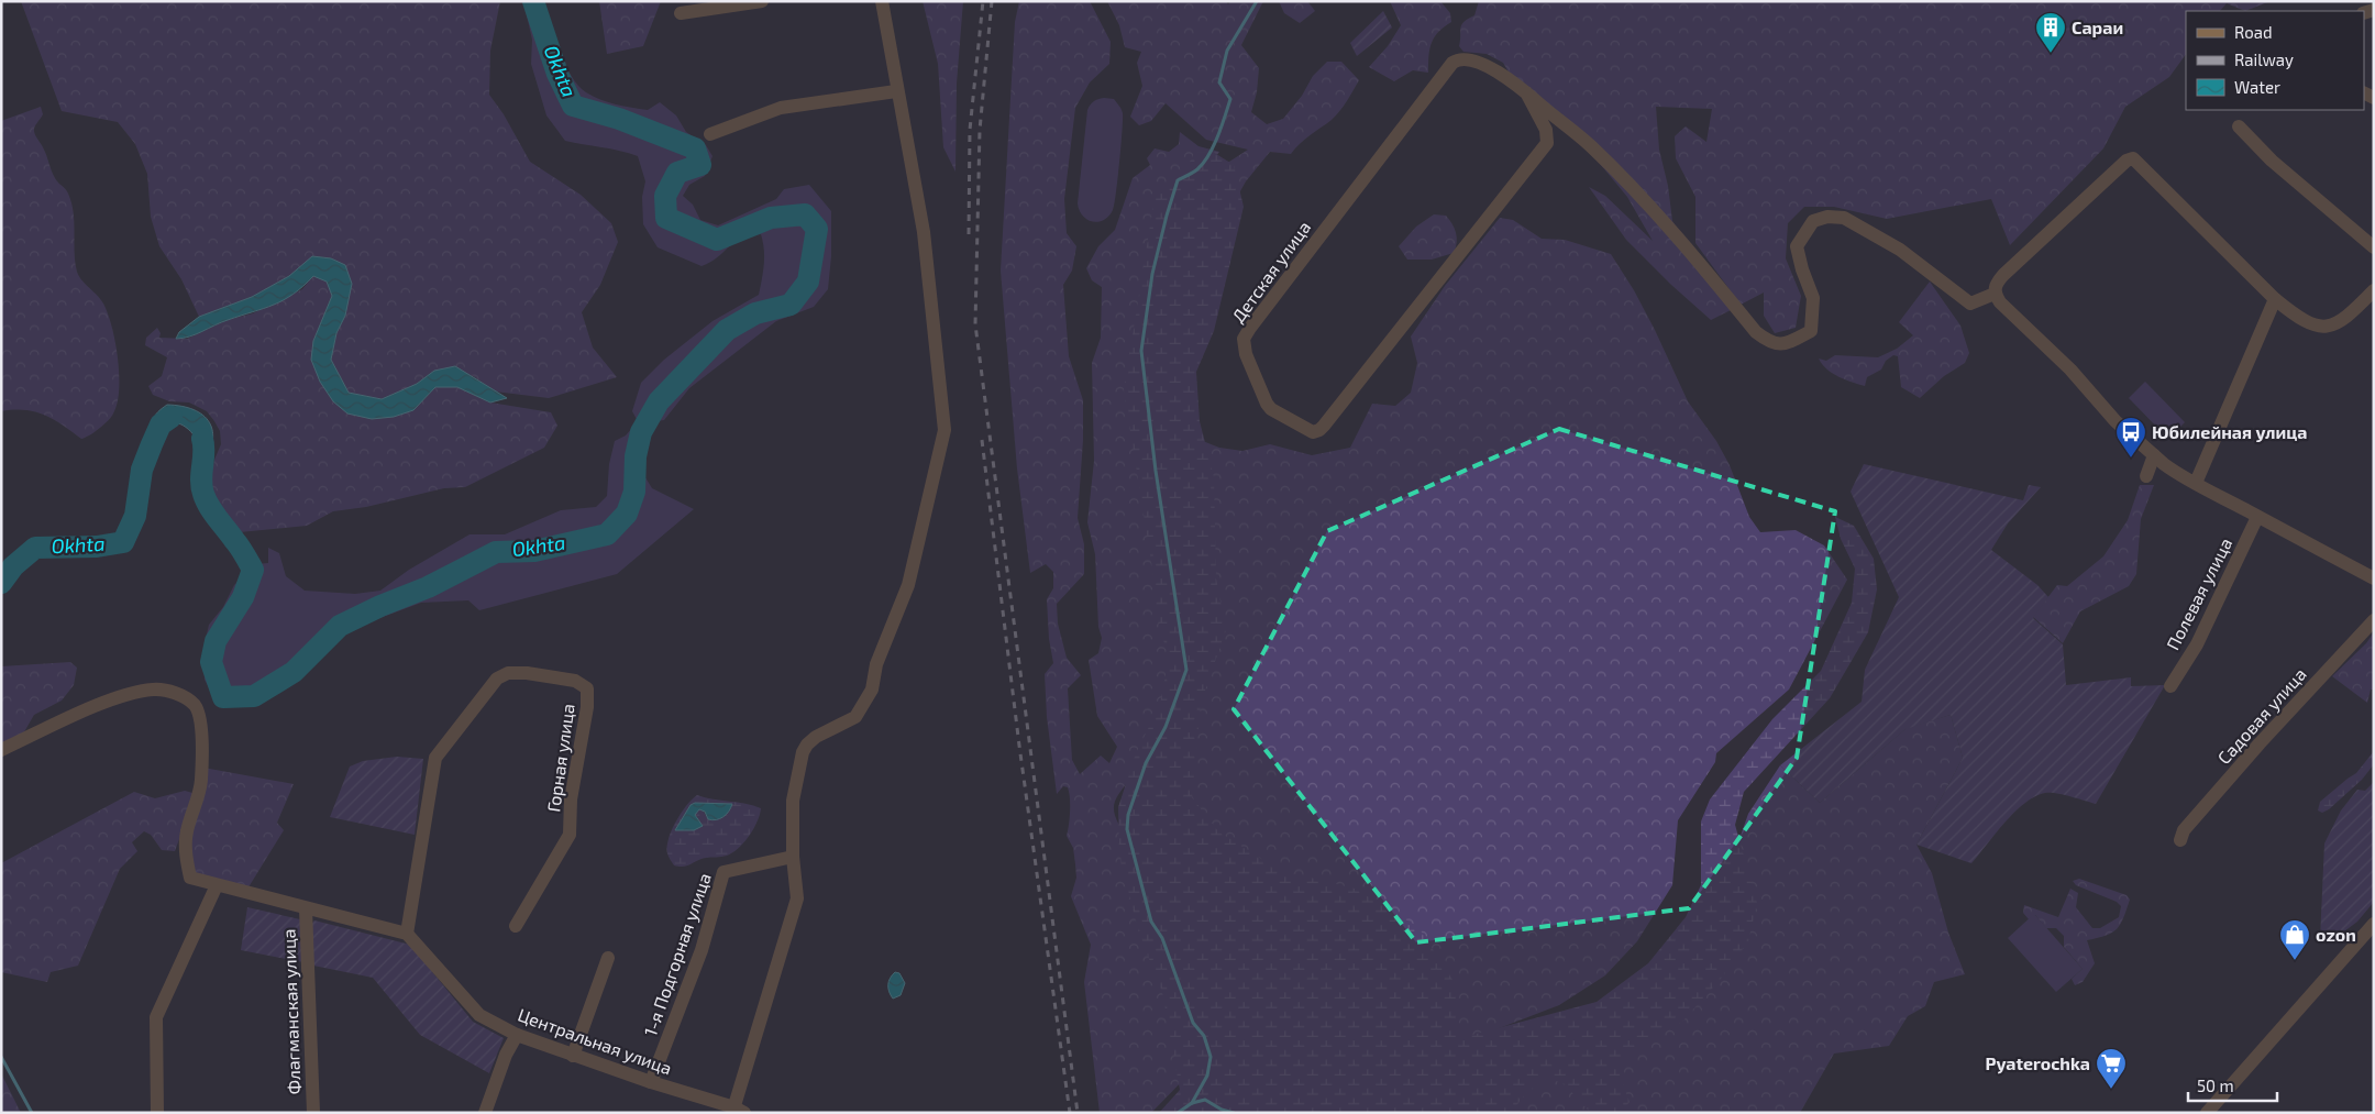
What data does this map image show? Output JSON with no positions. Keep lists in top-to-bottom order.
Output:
{
  "streets": {
    "street": [
      "Детская улица",
      "Полевая улица",
      "Садовая улица",
      "Горная улица",
      "1-я Подгорная улица",
      "Флагманская улица",
      "Центральная улица"
    ]
  },
  "crossings": [
    ["Горная улица", "Центральная улица"],
    ["1-я Подгорная улица", "Центральная улица"]
  ],
  "water": ["Okhta"],
  "places": {
    "building": ["Сараи"],
    "bus stop": ["Юбилейная улица"],
    "shop": ["ozon"],
    "supermarket": ["Pyaterochka"]
  },
  "legend": ["Road", "Railway", "Water"],
  "scale_bar": "50 m"
}
